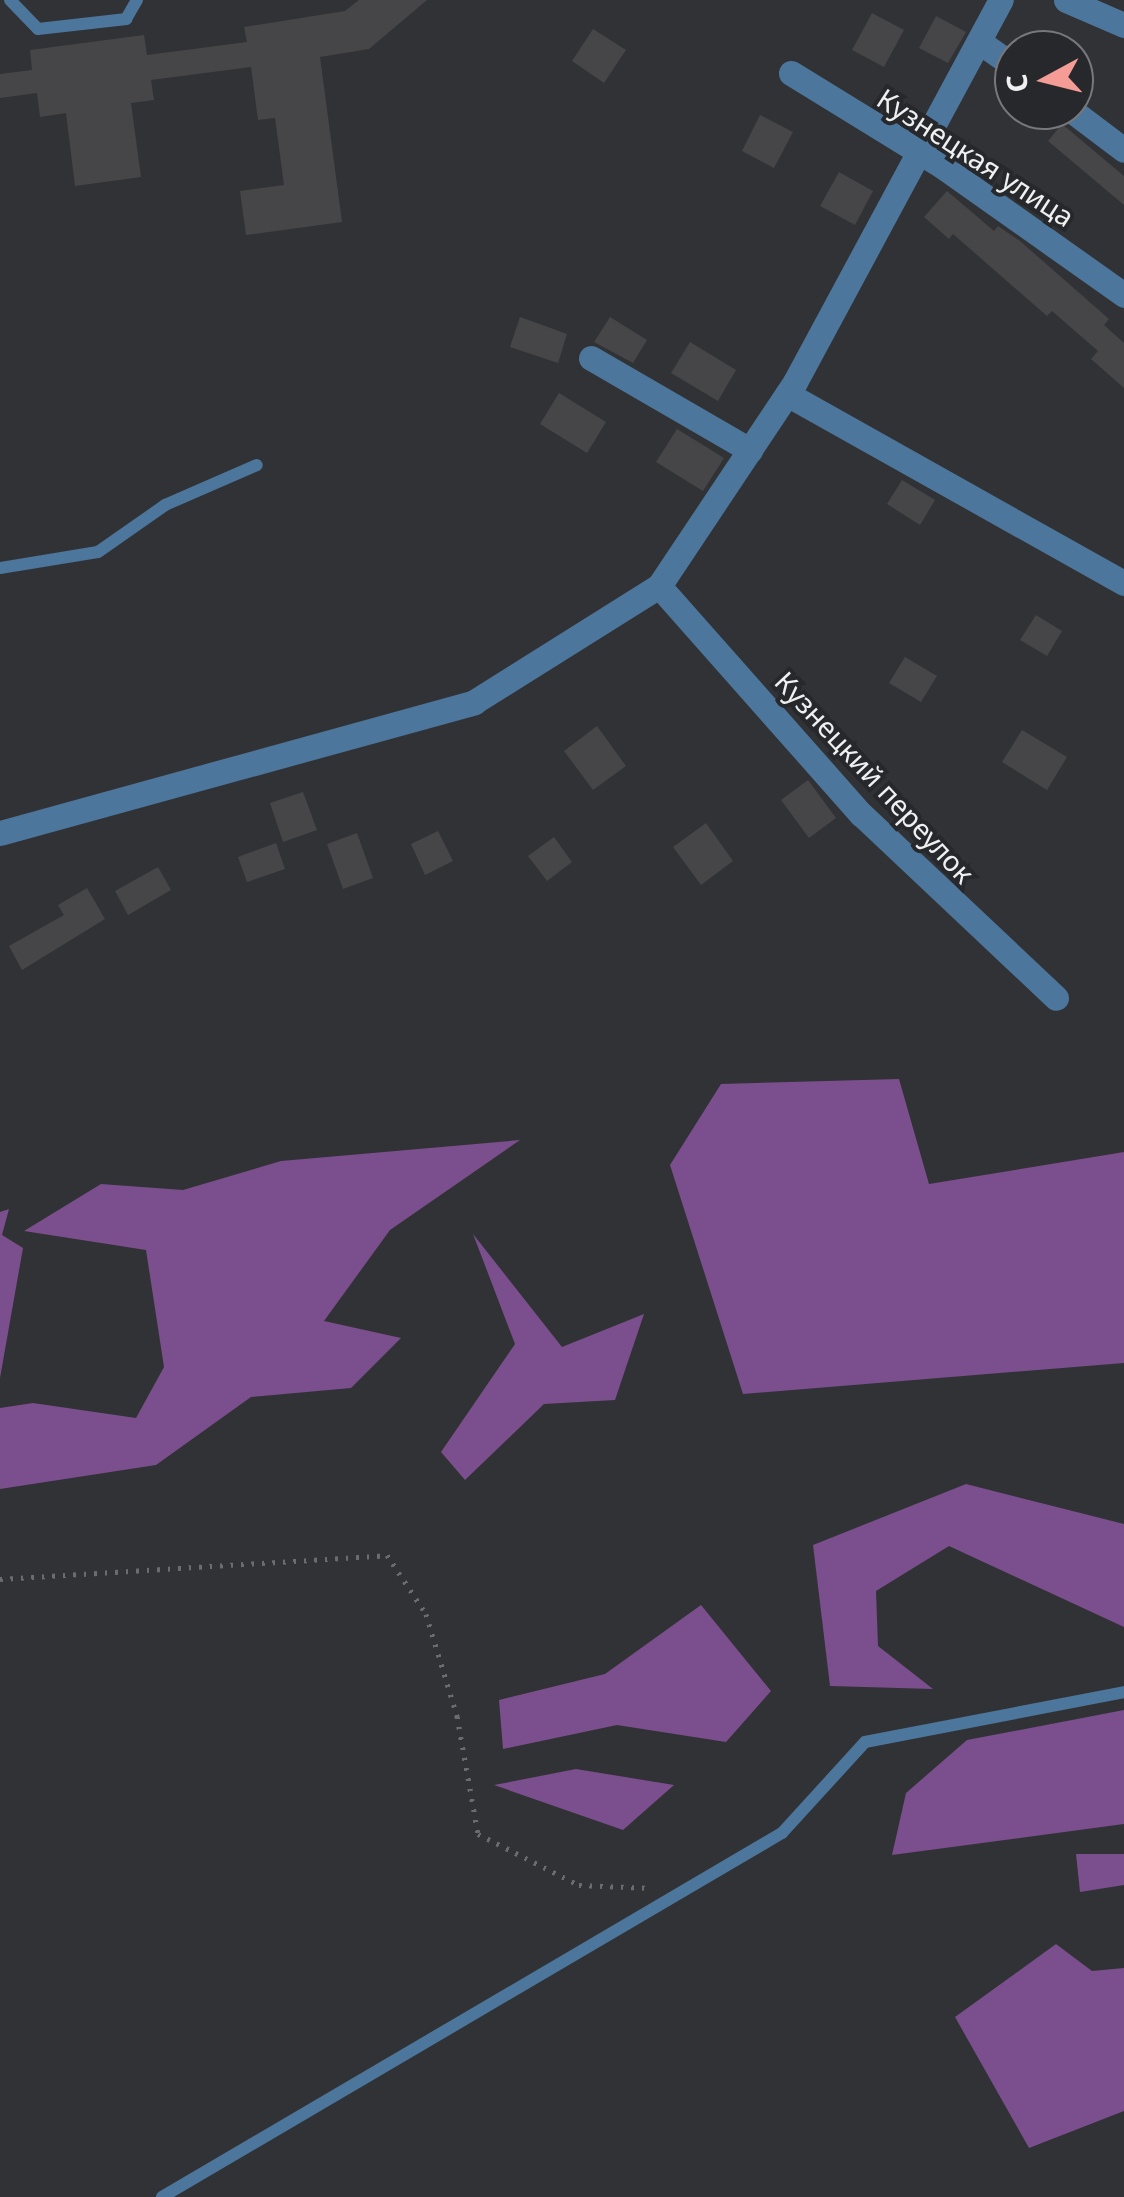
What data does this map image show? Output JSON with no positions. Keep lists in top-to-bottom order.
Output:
{
  "streets": {
    "street": ["Кузнецкая улица", "Кузнецкий переулок"]
  },
  "north": "left"
}
